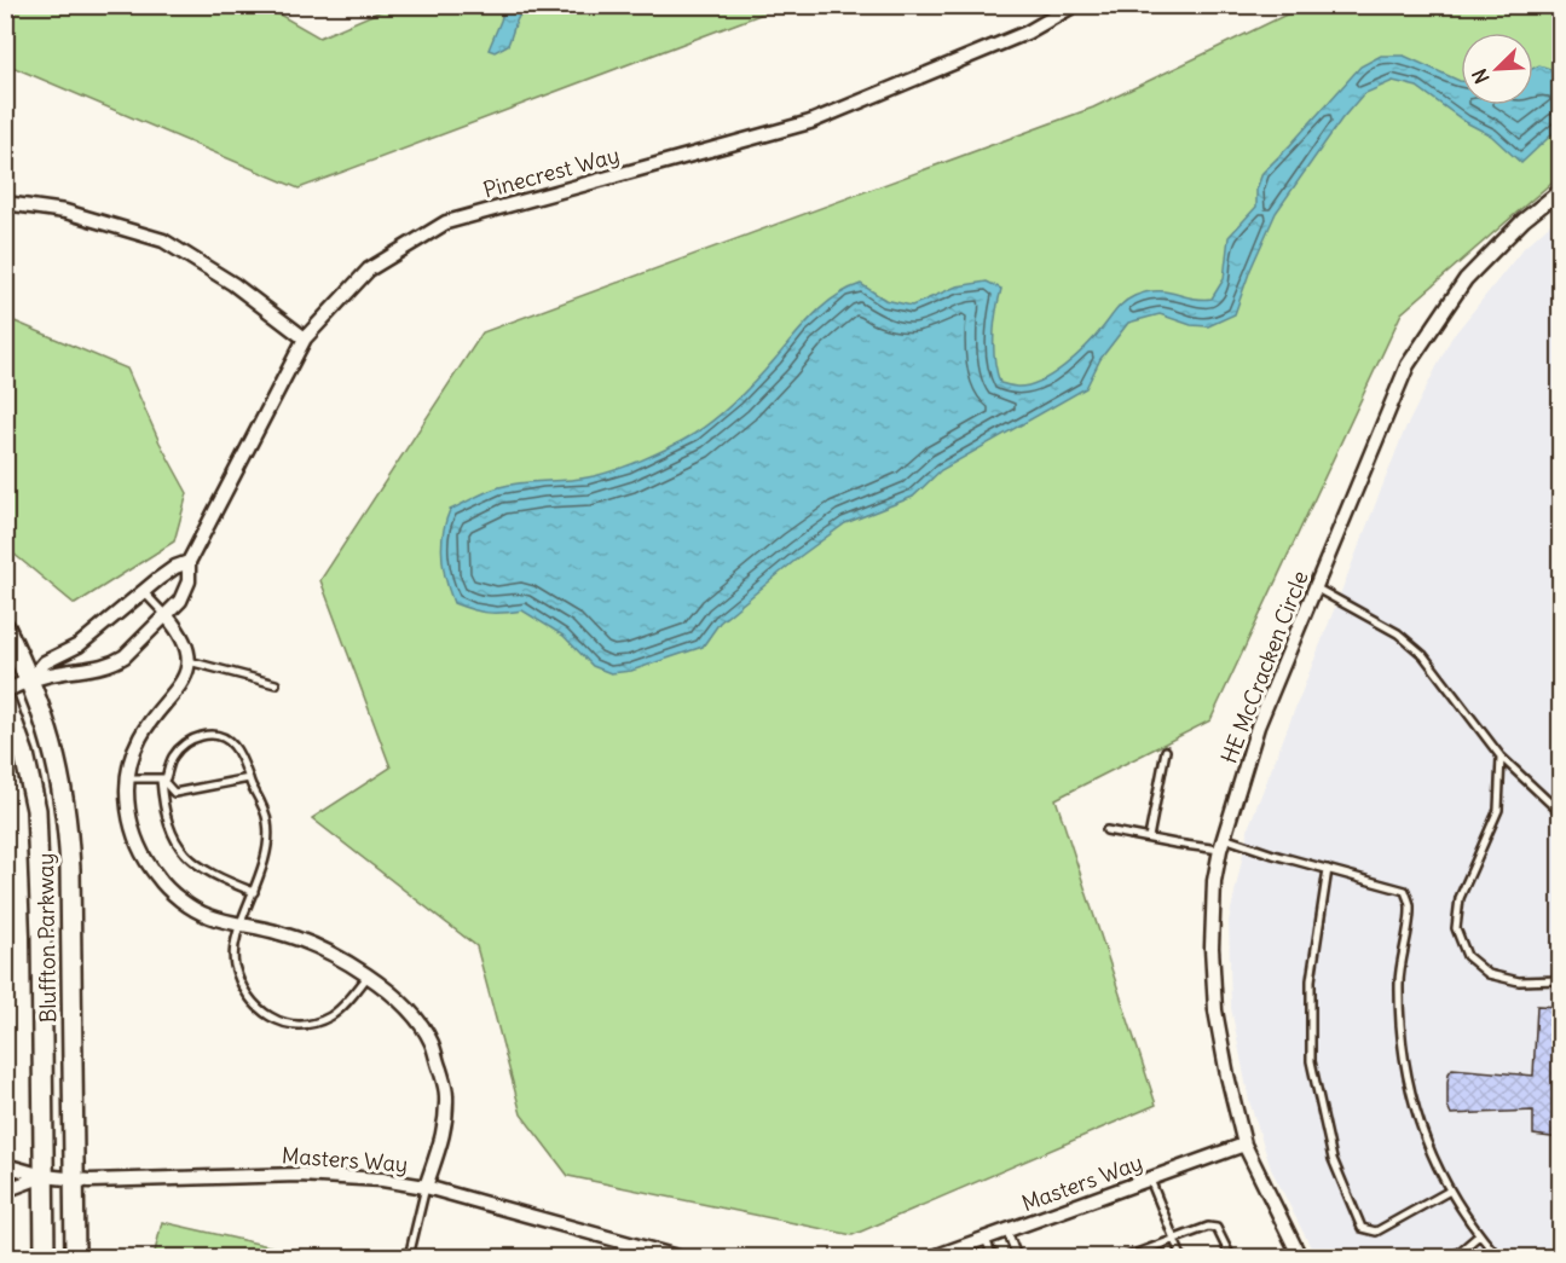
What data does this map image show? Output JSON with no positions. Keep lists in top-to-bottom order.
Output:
{
  "streets": {
    "main road": ["Bluffton Parkway"],
    "street": ["Pinecrest Way", "HE McCracken Circle", "Masters Way"]
  },
  "crossings": [
    ["Pinecrest Way", "Bluffton Parkway"],
    ["HE McCracken Circle", "Masters Way"],
    ["Bluffton Parkway", "Masters Way"]
  ],
  "north": "bottom left"
}
